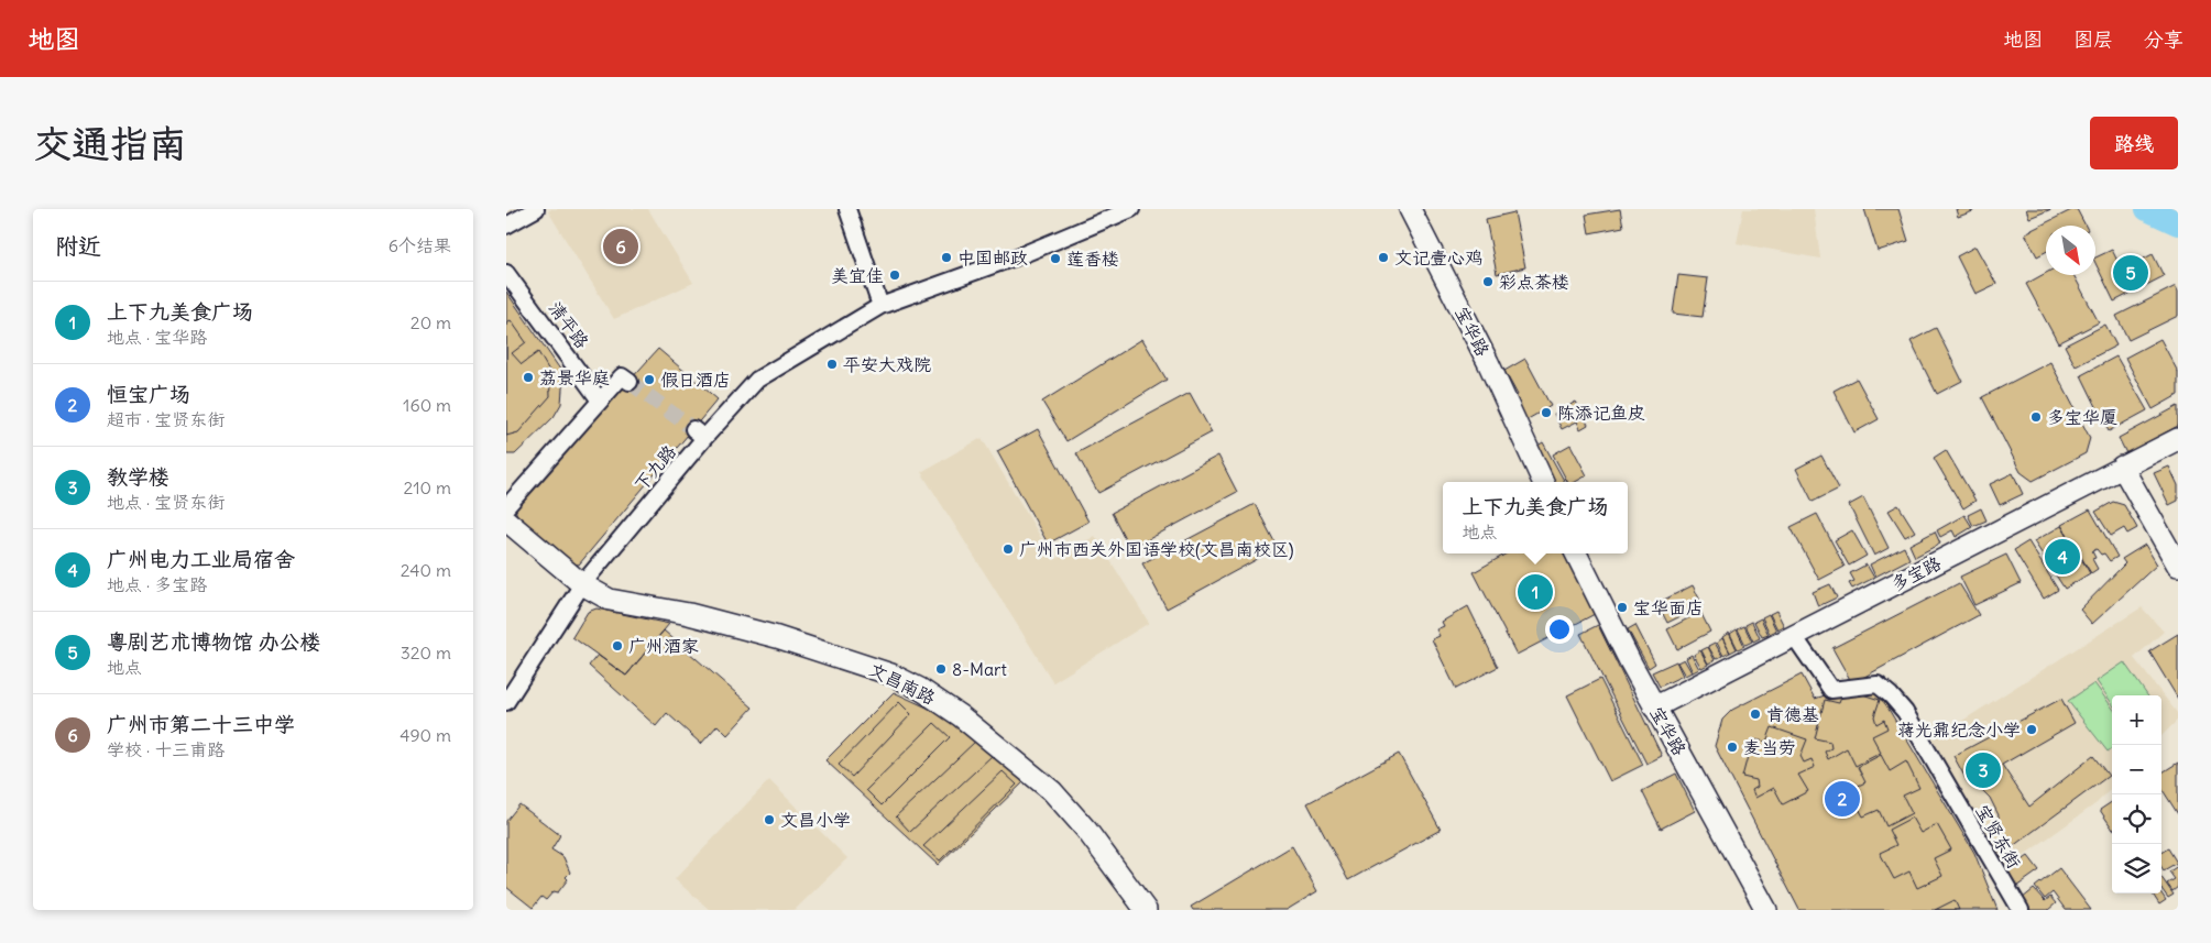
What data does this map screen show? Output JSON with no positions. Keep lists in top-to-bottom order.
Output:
{
  "streets": {
    "street": [
      "清平路",
      "宝华路",
      "下九路",
      "多宝路",
      "文昌南路",
      "宝贤东街"
    ]
  },
  "crossings": [
    ["宝华路", "多宝路"],
    ["下九路", "文昌南路"],
    ["多宝路", "宝贤东街"]
  ],
  "places": [
    "中国邮政",
    "文记壹心鸡",
    "莲香楼",
    "美宜佳",
    "彩点茶楼",
    "平安大戏院",
    "荔景华庭",
    "假日酒店",
    "陈添记鱼皮",
    "多宝华厦",
    "广州市西关外国语学校(文昌南校区)",
    "宝华面店",
    "广州酒家",
    "8-Mart",
    "肯德基",
    "蒋光鼐纪念小学",
    "麦当劳",
    "文昌小学"
  ],
  "north": "bottom right",
  "page": {
    "header": "地图",
    "nav": ["地图", "图层", "分享"],
    "buttons": "路线",
    "title": "交通指南",
    "heading": ["附近", "6个结果"],
    "pins": [
      "6",
      "5",
      "4",
      "1",
      "3",
      "2"
    ],
    "list": [
      {
        "mark": "1",
        "name": "上下九美食广场",
        "note": "地点 · 宝华路",
        "value": "20 m"
      },
      {
        "mark": "2",
        "name": "恒宝广场",
        "note": "超市 · 宝贤东街",
        "value": "160 m"
      },
      {
        "mark": "3",
        "name": "教学楼",
        "note": "地点 · 宝贤东街",
        "value": "210 m"
      },
      {
        "mark": "4",
        "name": "广州电力工业局宿舍",
        "note": "地点 · 多宝路",
        "value": "240 m"
      },
      {
        "mark": "5",
        "name": "粤剧艺术博物馆 办公楼",
        "note": "地点",
        "value": "320 m"
      },
      {
        "mark": "6",
        "name": "广州市第二十三中学",
        "note": "学校 · 十三甫路",
        "value": "490 m"
      }
    ],
    "popup": ["上下九美食广场", "地点"],
    "map_buttons": ["+", "−"]
  }
}
